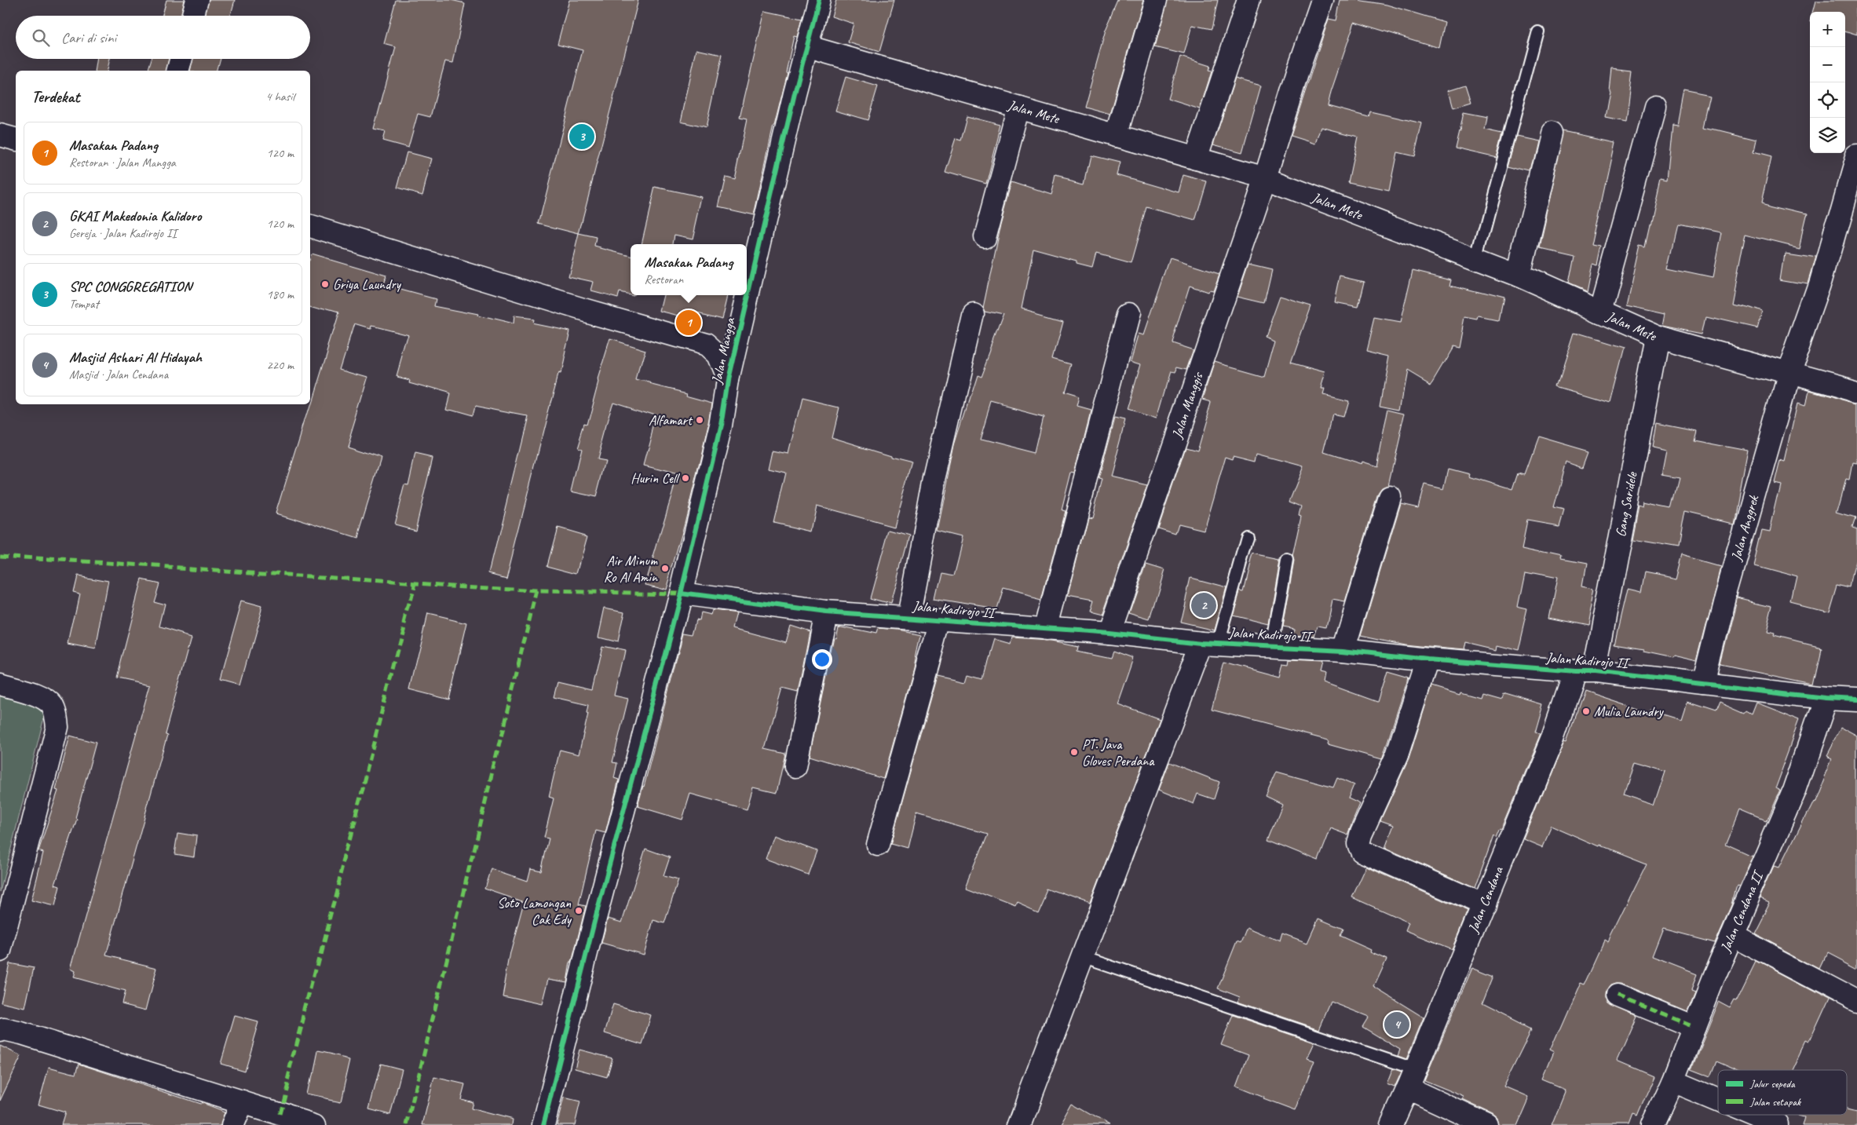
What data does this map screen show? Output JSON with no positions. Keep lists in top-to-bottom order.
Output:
{
  "streets": {
    "street": [
      "Jalan Mete",
      "Jalan Mangga",
      "Jalan Manggis",
      "Gang Saridele",
      "Jalan Anggrek",
      "Jalan Kadirojo II",
      "Jalan Cendana",
      "Jalan Cendana II"
    ]
  },
  "crossings": [
    ["Jalan Mete", "Jalan Mangga"],
    ["Jalan Mete", "Jalan Manggis"],
    ["Jalan Mete", "Gang Saridele"],
    ["Jalan Mete", "Jalan Anggrek"],
    ["Jalan Mangga", "Jalan Kadirojo II"],
    ["Jalan Manggis", "Jalan Kadirojo II"],
    ["Gang Saridele", "Jalan Kadirojo II"],
    ["Gang Saridele", "Jalan Cendana"],
    ["Jalan Anggrek", "Jalan Kadirojo II"],
    ["Jalan Kadirojo II", "Jalan Cendana"],
    ["Jalan Kadirojo II", "Jalan Cendana II"]
  ],
  "places": [
    "Griya Laundry",
    "Alfamart",
    "Hurin Cell",
    "Air Minum Ro Al Amin",
    "Mulia Laundry",
    "PT. Java Gloves Perdana",
    "Soto Lamongan Cak Edy"
  ],
  "legend": ["Jalur sepeda", "Jalan setapak"],
  "page": {
    "map_buttons": ["+", "−"],
    "search": "Cari di sini",
    "heading": ["Terdekat", "4 hasil"],
    "list": [
      {
        "mark": "1",
        "name": "Masakan Padang",
        "note": "Restoran · Jalan Mangga",
        "value": "120 m"
      },
      {
        "mark": "2",
        "name": "GKAI Makedonia Kalidoro",
        "note": "Gereja · Jalan Kadirojo II",
        "value": "120 m"
      },
      {
        "mark": "3",
        "name": "SPC CONGGREGATION",
        "note": "Tempat",
        "value": "180 m"
      },
      {
        "mark": "4",
        "name": "Masjid Ashari Al Hidayah",
        "note": "Masjid · Jalan Cendana",
        "value": "220 m"
      }
    ],
    "pins": [
      "3",
      "1",
      "2",
      "4"
    ],
    "popup": ["Masakan Padang", "Restoran"]
  }
}
